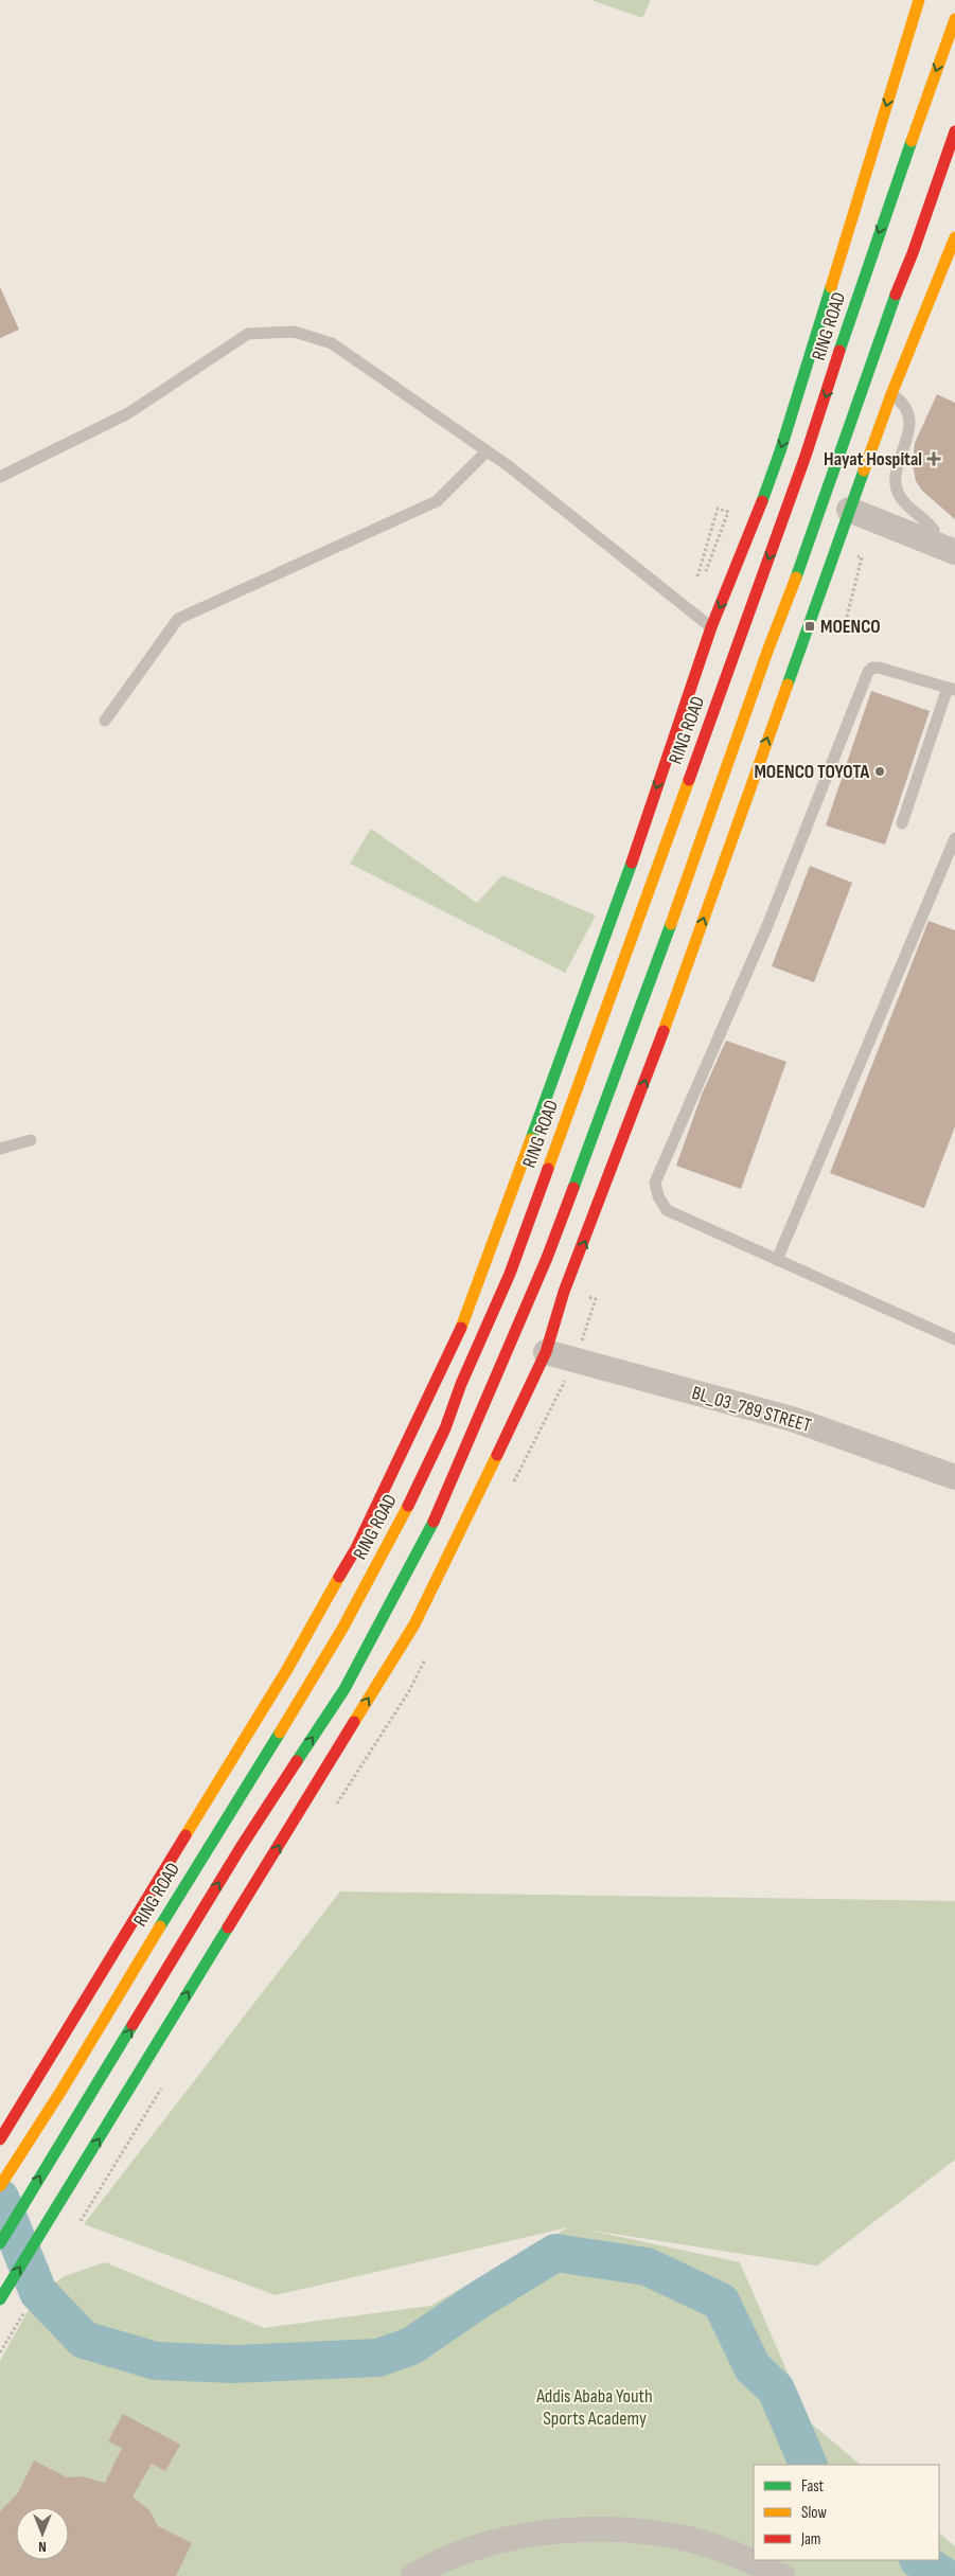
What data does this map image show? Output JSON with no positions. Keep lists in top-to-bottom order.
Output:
{
  "streets": {
    "main road": ["RING ROAD"],
    "street": ["BL_03_789 STREET"]
  },
  "parks": ["Addis Ababa Youth Sports Academy"],
  "places": {
    "health": ["Hayat Hospital"],
    "transit": ["MOENCO"],
    "other": ["MOENCO TOYOTA"]
  },
  "legend": ["Fast", "Slow", "Jam"],
  "north": "bottom"
}
